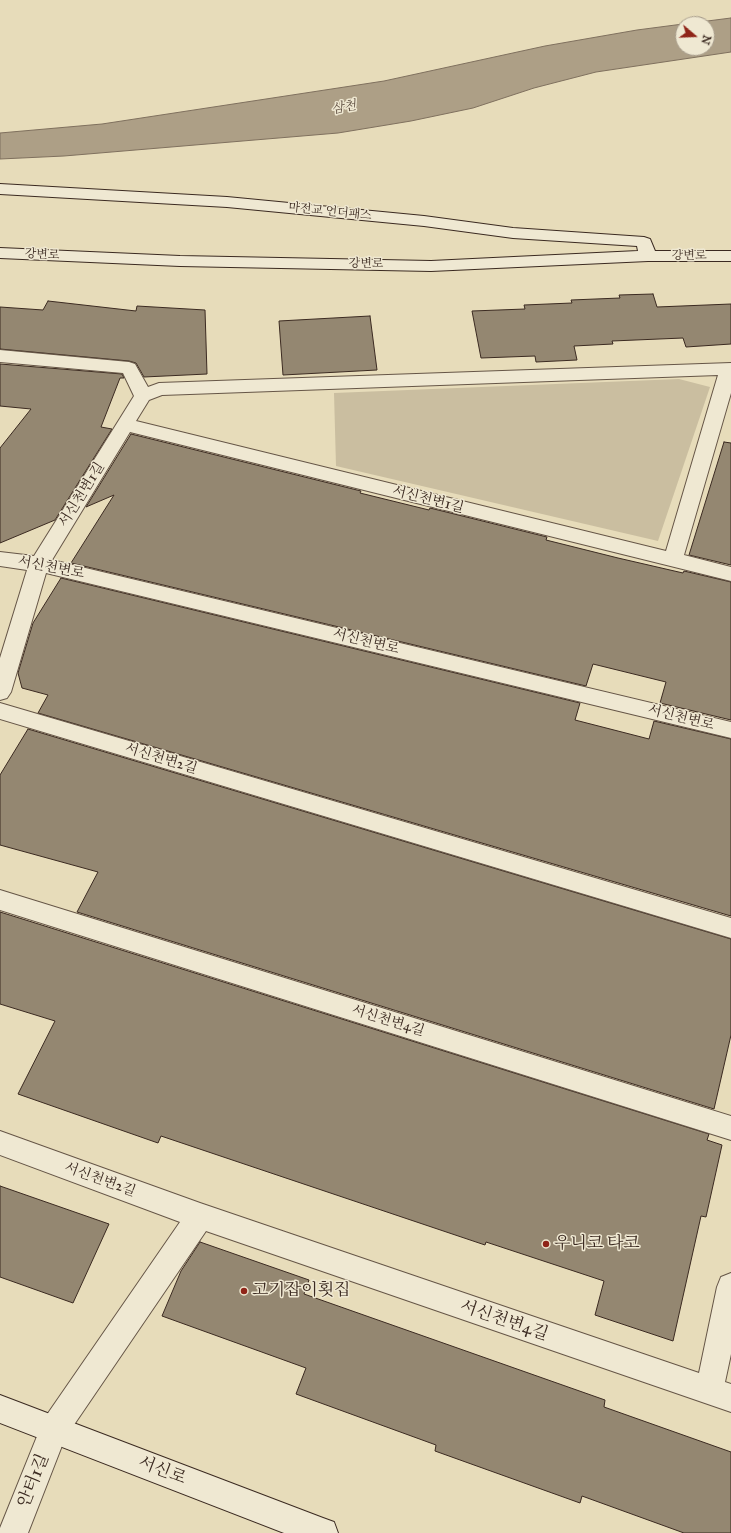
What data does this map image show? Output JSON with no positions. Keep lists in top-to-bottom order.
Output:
{
  "streets": {
    "street": [
      "마전교 언더패스",
      "강변로",
      "서신천변1길",
      "서신천변로",
      "서신천변2길",
      "서신천변4길",
      "서신로",
      "안터1길"
    ]
  },
  "crossings": [
    ["마전교 언더패스", "강변로"],
    ["서신천변1길", "서신천변로"],
    ["서신천변2길", "서신천변4길"],
    ["서신천변2길", "안터1길"],
    ["서신천변4길", "안터1길"],
    ["서신로", "안터1길"]
  ],
  "water": ["삼천"],
  "places": ["우니코 타코", "고기잡이횟집"],
  "north": "right"
}
